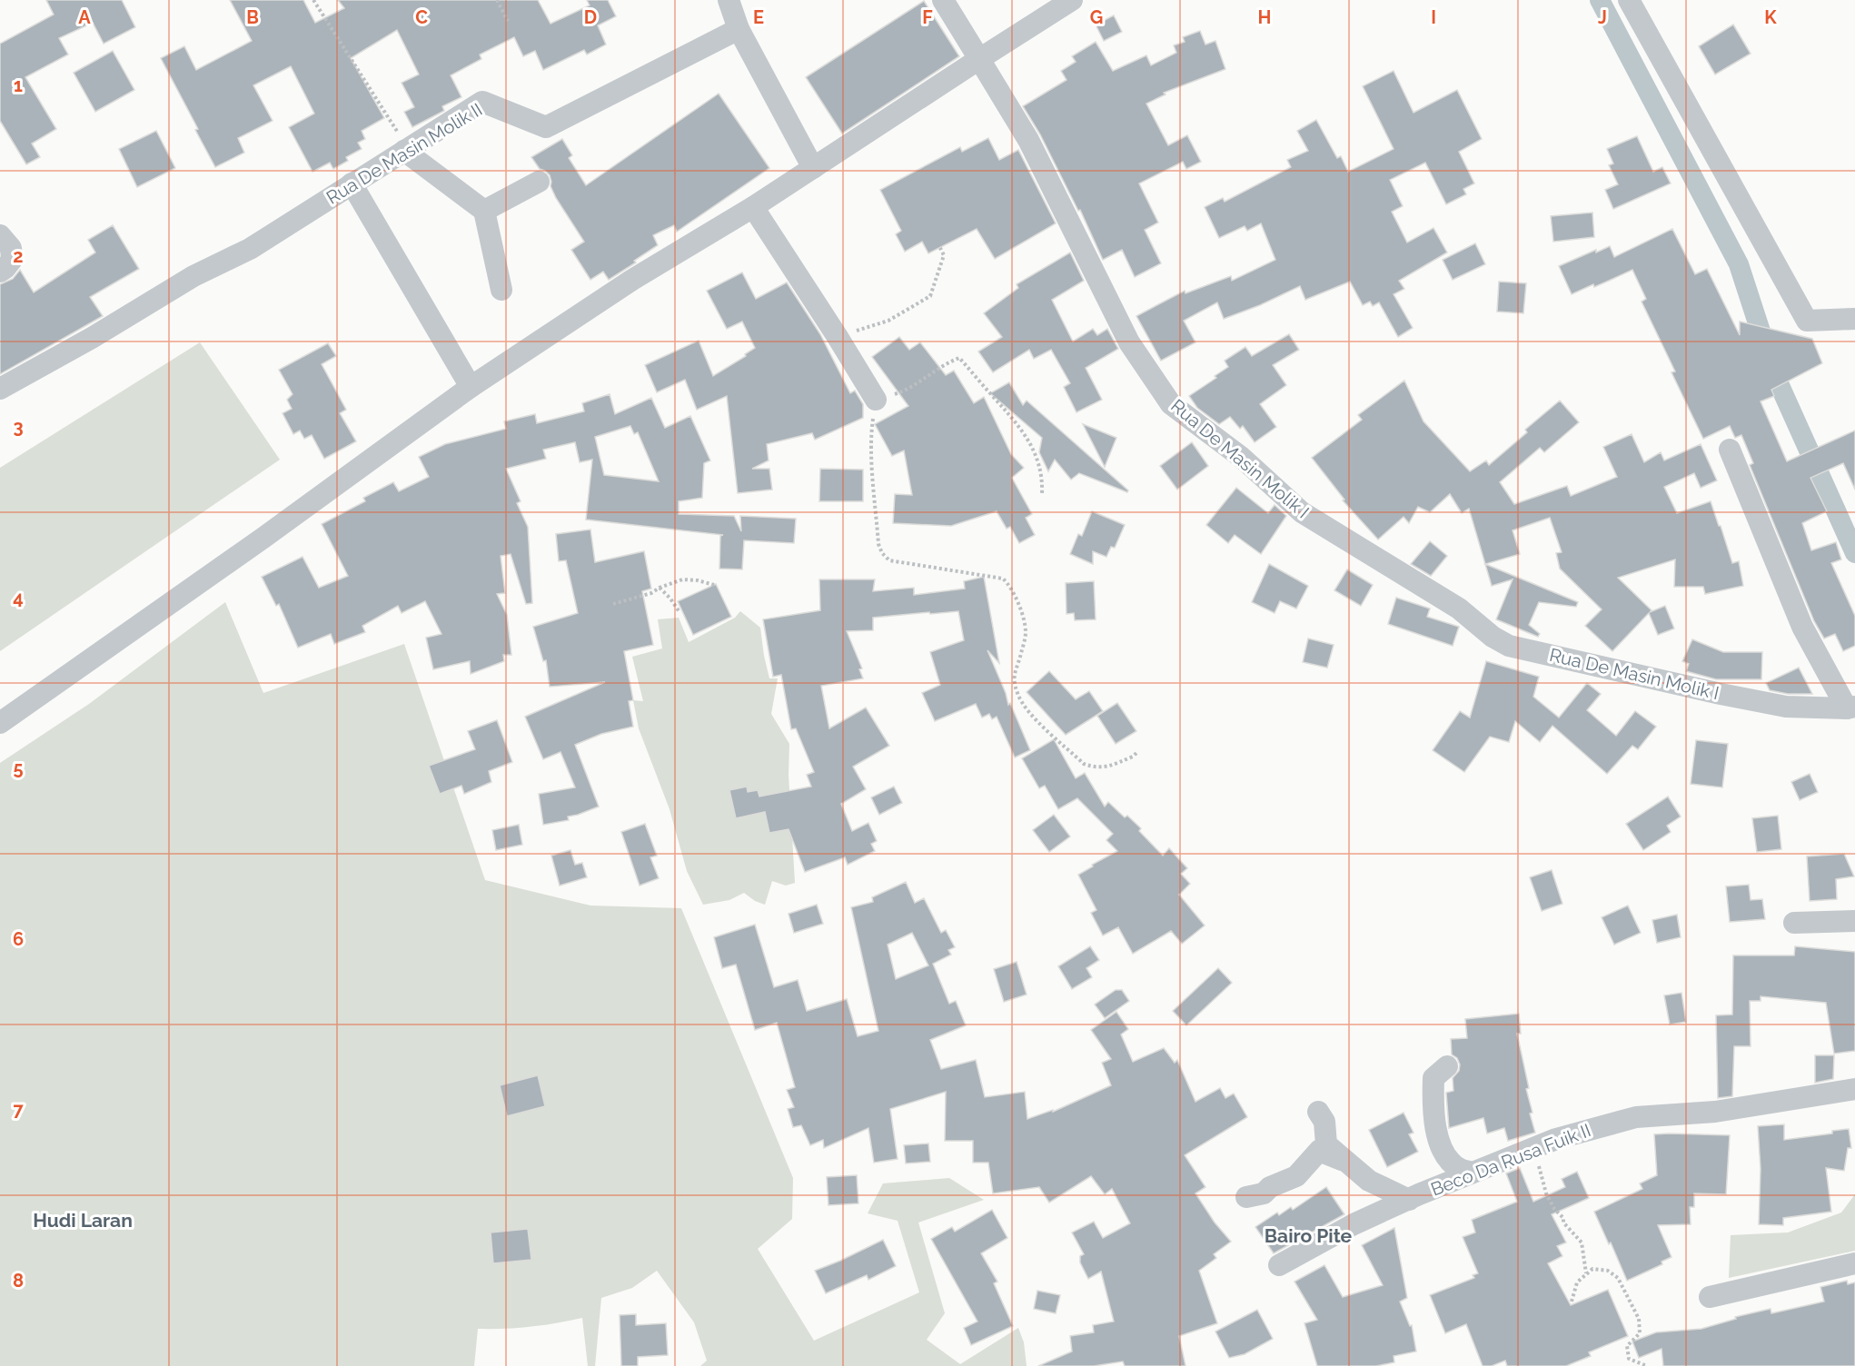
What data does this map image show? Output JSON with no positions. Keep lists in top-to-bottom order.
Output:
{
  "streets": {
    "street": ["Rua De Masin Molik II", "Rua De Masin Molik I", "Beco Da Rusa Fuik II"]
  },
  "districts": ["Hudi Laran", "Bairo Pite"],
  "grid": {
    "columns": [
      "A",
      "B",
      "C",
      "D",
      "E",
      "F",
      "G",
      "H",
      "I",
      "J",
      "K"
    ],
    "rows": [
      "1",
      "2",
      "3",
      "4",
      "5",
      "6",
      "7",
      "8"
    ]
  }
}
